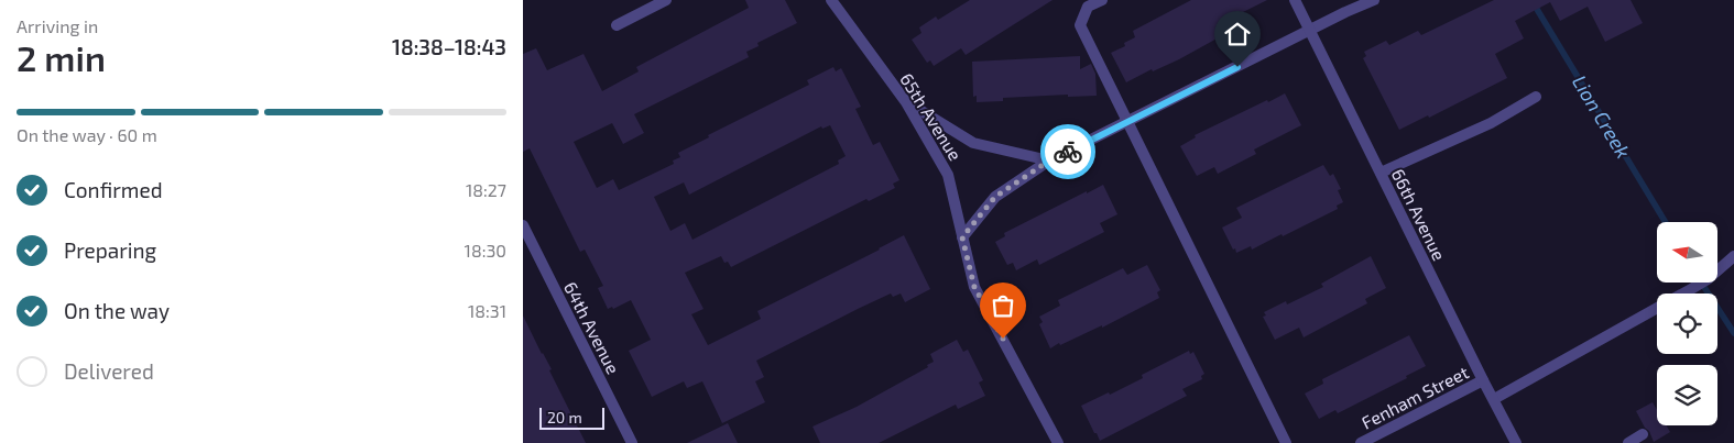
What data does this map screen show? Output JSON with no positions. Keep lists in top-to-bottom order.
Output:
{
  "streets": {
    "street": [
      "65th Avenue",
      "66th Avenue",
      "64th Avenue",
      "Fenham Street"
    ]
  },
  "crossings": [
    ["66th Avenue", "Fenham Street"]
  ],
  "water": ["Lion Creek"],
  "scale_bar": "20 m",
  "north": "left",
  "page": {
    "heading": ["2 min", "Arriving in", "18:38–18:43"],
    "bar": "On the way · 60 m",
    "list": [
      ["Confirmed", "18:27"],
      ["Preparing", "18:30"],
      ["On the way", "18:31"],
      "Delivered"
    ],
    "scale": "20 m"
  }
}
